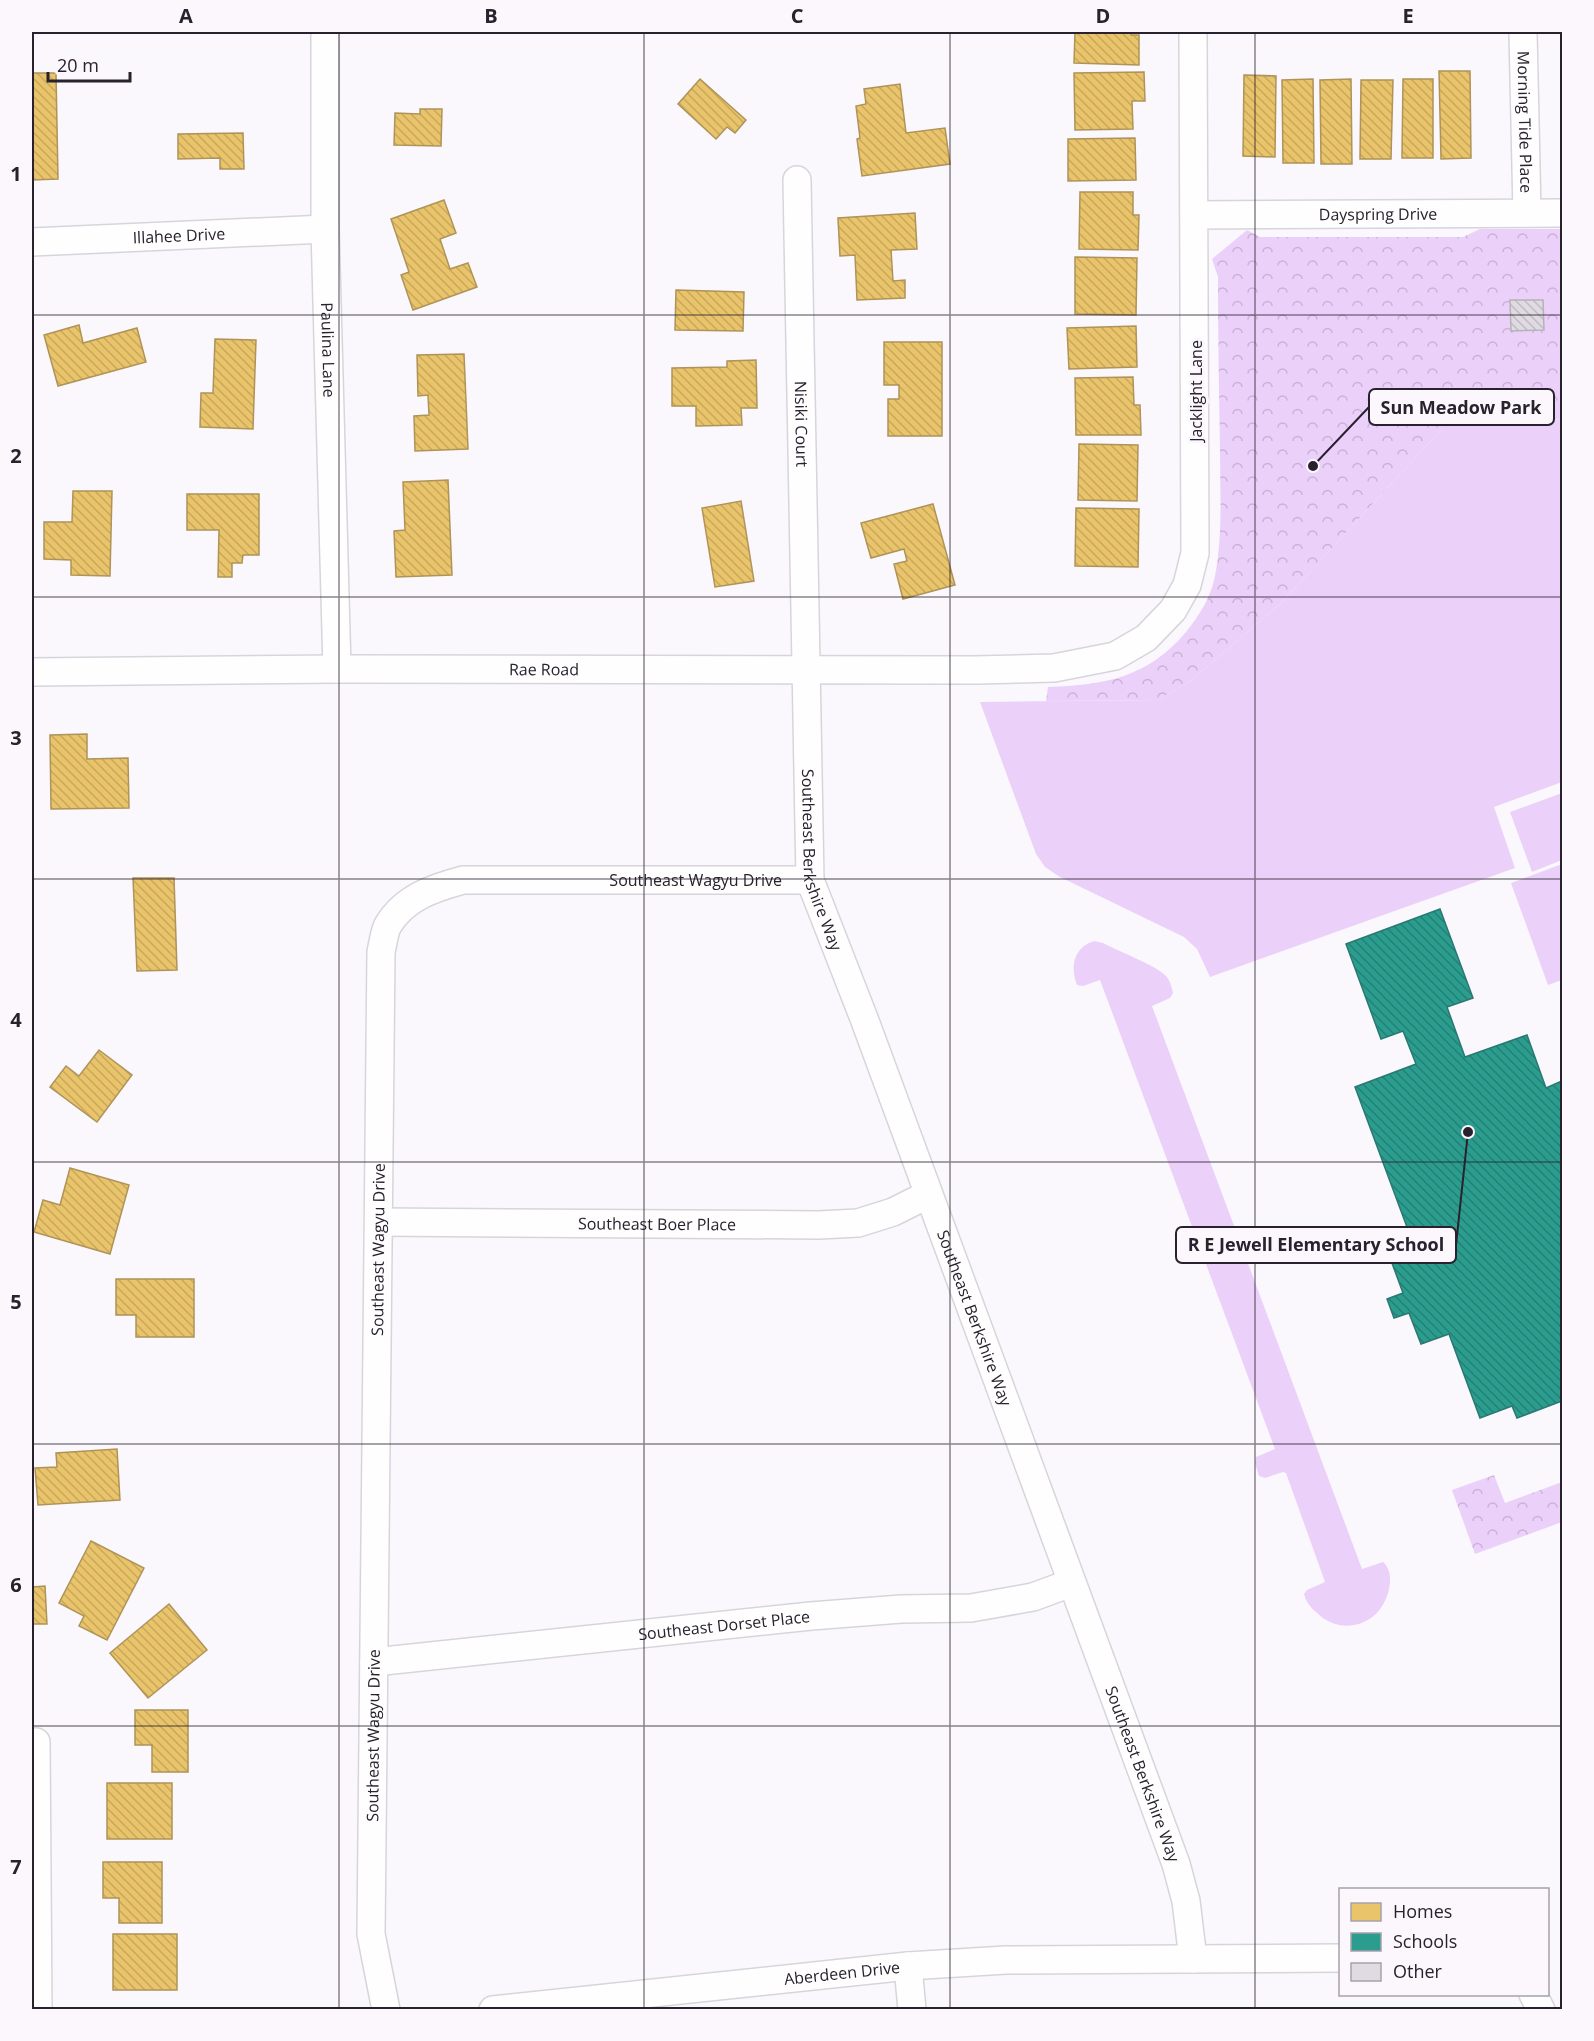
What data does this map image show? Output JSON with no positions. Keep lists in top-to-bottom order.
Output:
{
  "streets": {
    "street": [
      "Morning Tide Place",
      "Dayspring Drive",
      "Illahee Drive",
      "Paulina Lane",
      "Jacklight Lane",
      "Nisiki Court",
      "Rae Road",
      "Southeast Berkshire Way",
      "Southeast Wagyu Drive",
      "Southeast Boer Place",
      "Southeast Dorset Place",
      "Aberdeen Drive"
    ]
  },
  "crossings": [
    ["Morning Tide Place", "Dayspring Drive"],
    ["Dayspring Drive", "Jacklight Lane"],
    ["Illahee Drive", "Paulina Lane"],
    ["Paulina Lane", "Rae Road"],
    ["Jacklight Lane", "Rae Road"],
    ["Nisiki Court", "Rae Road"],
    ["Nisiki Court", "Southeast Berkshire Way"],
    ["Rae Road", "Southeast Berkshire Way"],
    ["Southeast Berkshire Way", "Southeast Wagyu Drive"],
    ["Southeast Berkshire Way", "Southeast Boer Place"],
    ["Southeast Berkshire Way", "Southeast Dorset Place"],
    ["Southeast Berkshire Way", "Aberdeen Drive"],
    ["Southeast Wagyu Drive", "Southeast Boer Place"],
    ["Southeast Wagyu Drive", "Southeast Dorset Place"]
  ],
  "places": ["Sun Meadow Park", "R E Jewell Elementary School"],
  "legend": ["Homes", "Schools", "Other"],
  "scale_bar": "20 m",
  "grid": {
    "columns": [
      "A",
      "B",
      "C",
      "D",
      "E"
    ],
    "rows": [
      "1",
      "2",
      "3",
      "4",
      "5",
      "6",
      "7"
    ]
  }
}
